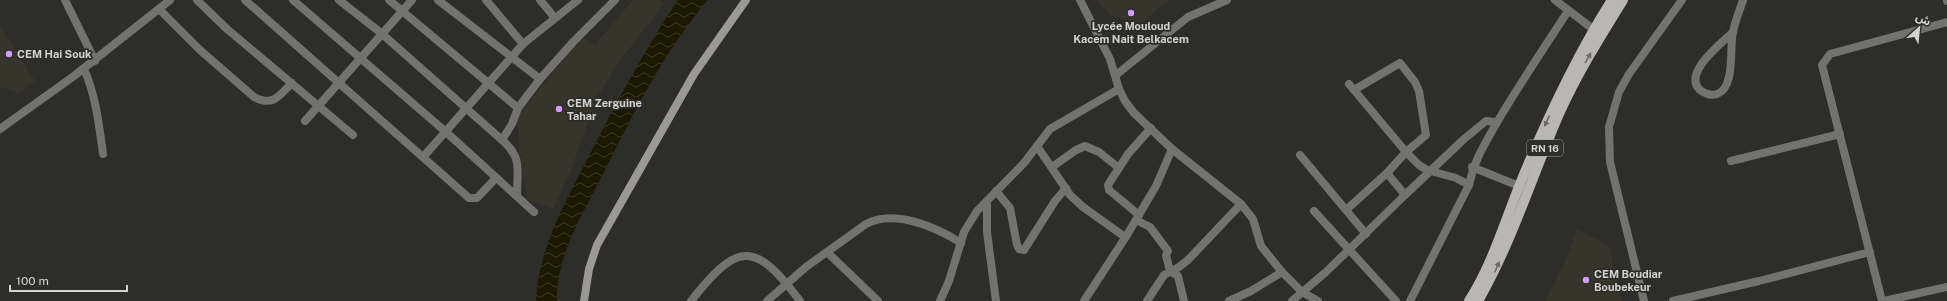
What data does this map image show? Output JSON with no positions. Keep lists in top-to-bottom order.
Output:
{
  "streets": {
    "main road": ["RN 16"]
  },
  "places": [
    "Lycée Mouloud Kacem Nait Belkacem",
    "CEM Hai Souk",
    "CEM Zerguine Tahar",
    "CEM Boudiar Boubekeur"
  ],
  "scale_bar": "100 m",
  "north": "top right"
}
